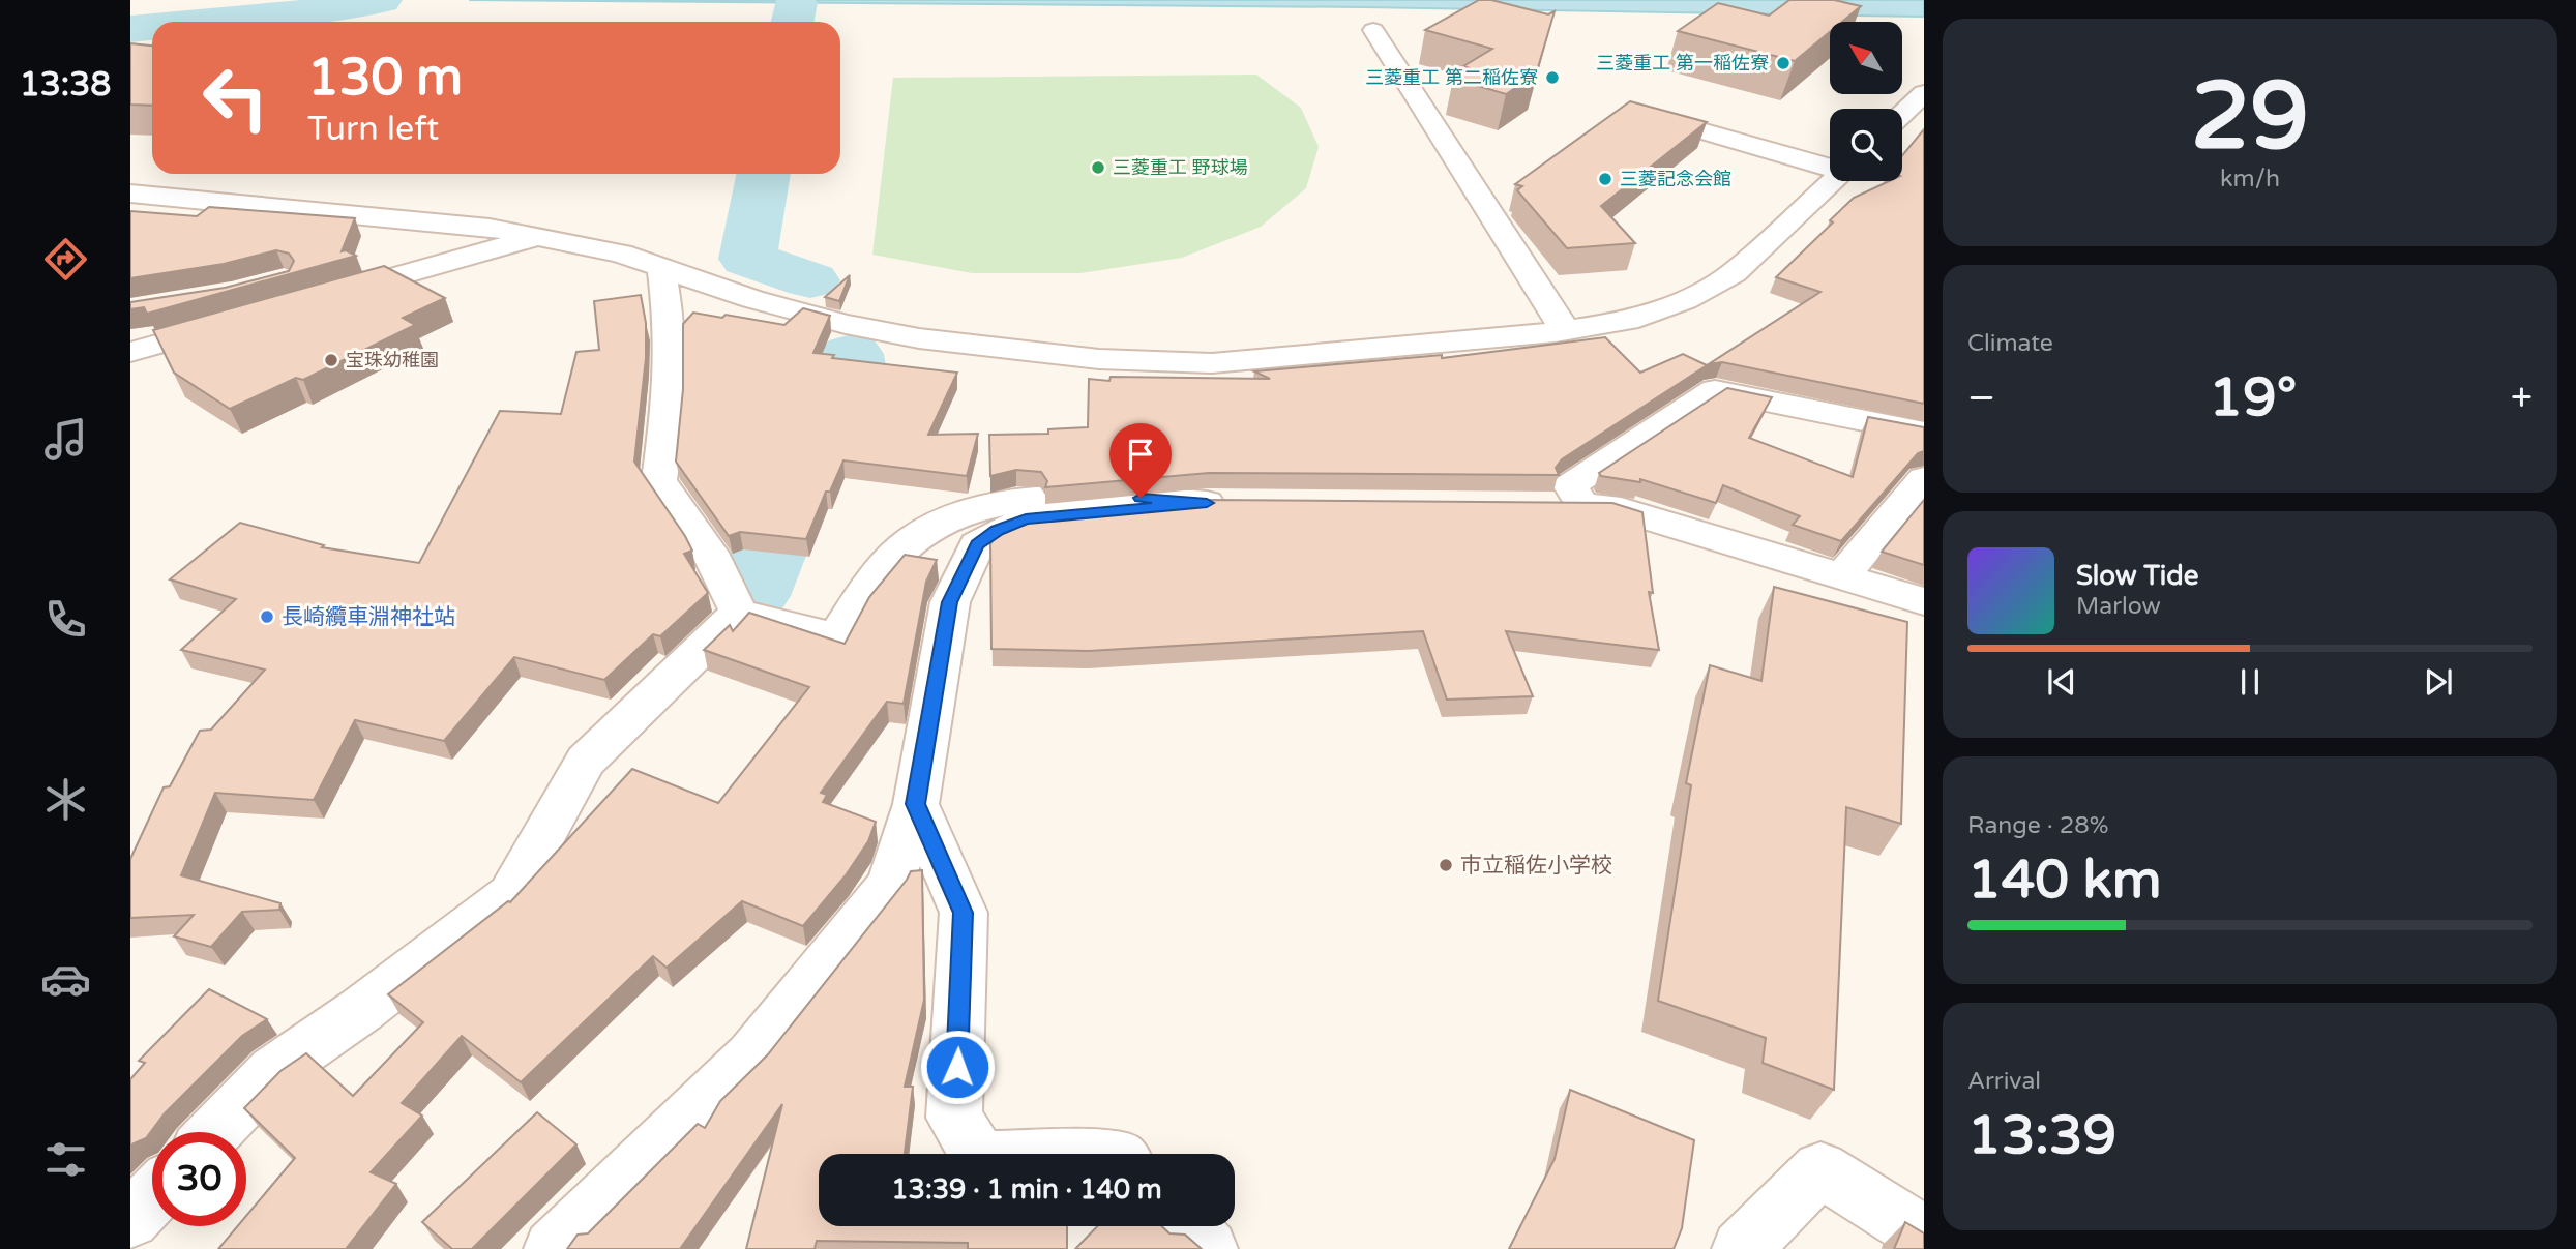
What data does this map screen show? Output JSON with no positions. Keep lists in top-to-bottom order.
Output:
{
  "places": [
    "三菱重工 第一稲佐寮",
    "三菱重工 第二稲佐寮",
    "三菱重工 野球場",
    "三菱記念会館",
    "宝珠幼稚園",
    "長崎纜車淵神社站",
    "市立稲佐小学校"
  ],
  "north": "top left",
  "page": {
    "tabs": "13:38",
    "tile": [
      ["29", "km/h"],
      "Climate",
      ["Range · 28%", "140 km"],
      ["Arrival", "13:39"]
    ],
    "turn": ["130 m", "Turn left"],
    "heat": ["−", "19°", "+"],
    "song": ["Slow Tide", "Marlow"],
    "limit": "30",
    "trip": "13:39 · 1 min · 140 m"
  }
}
